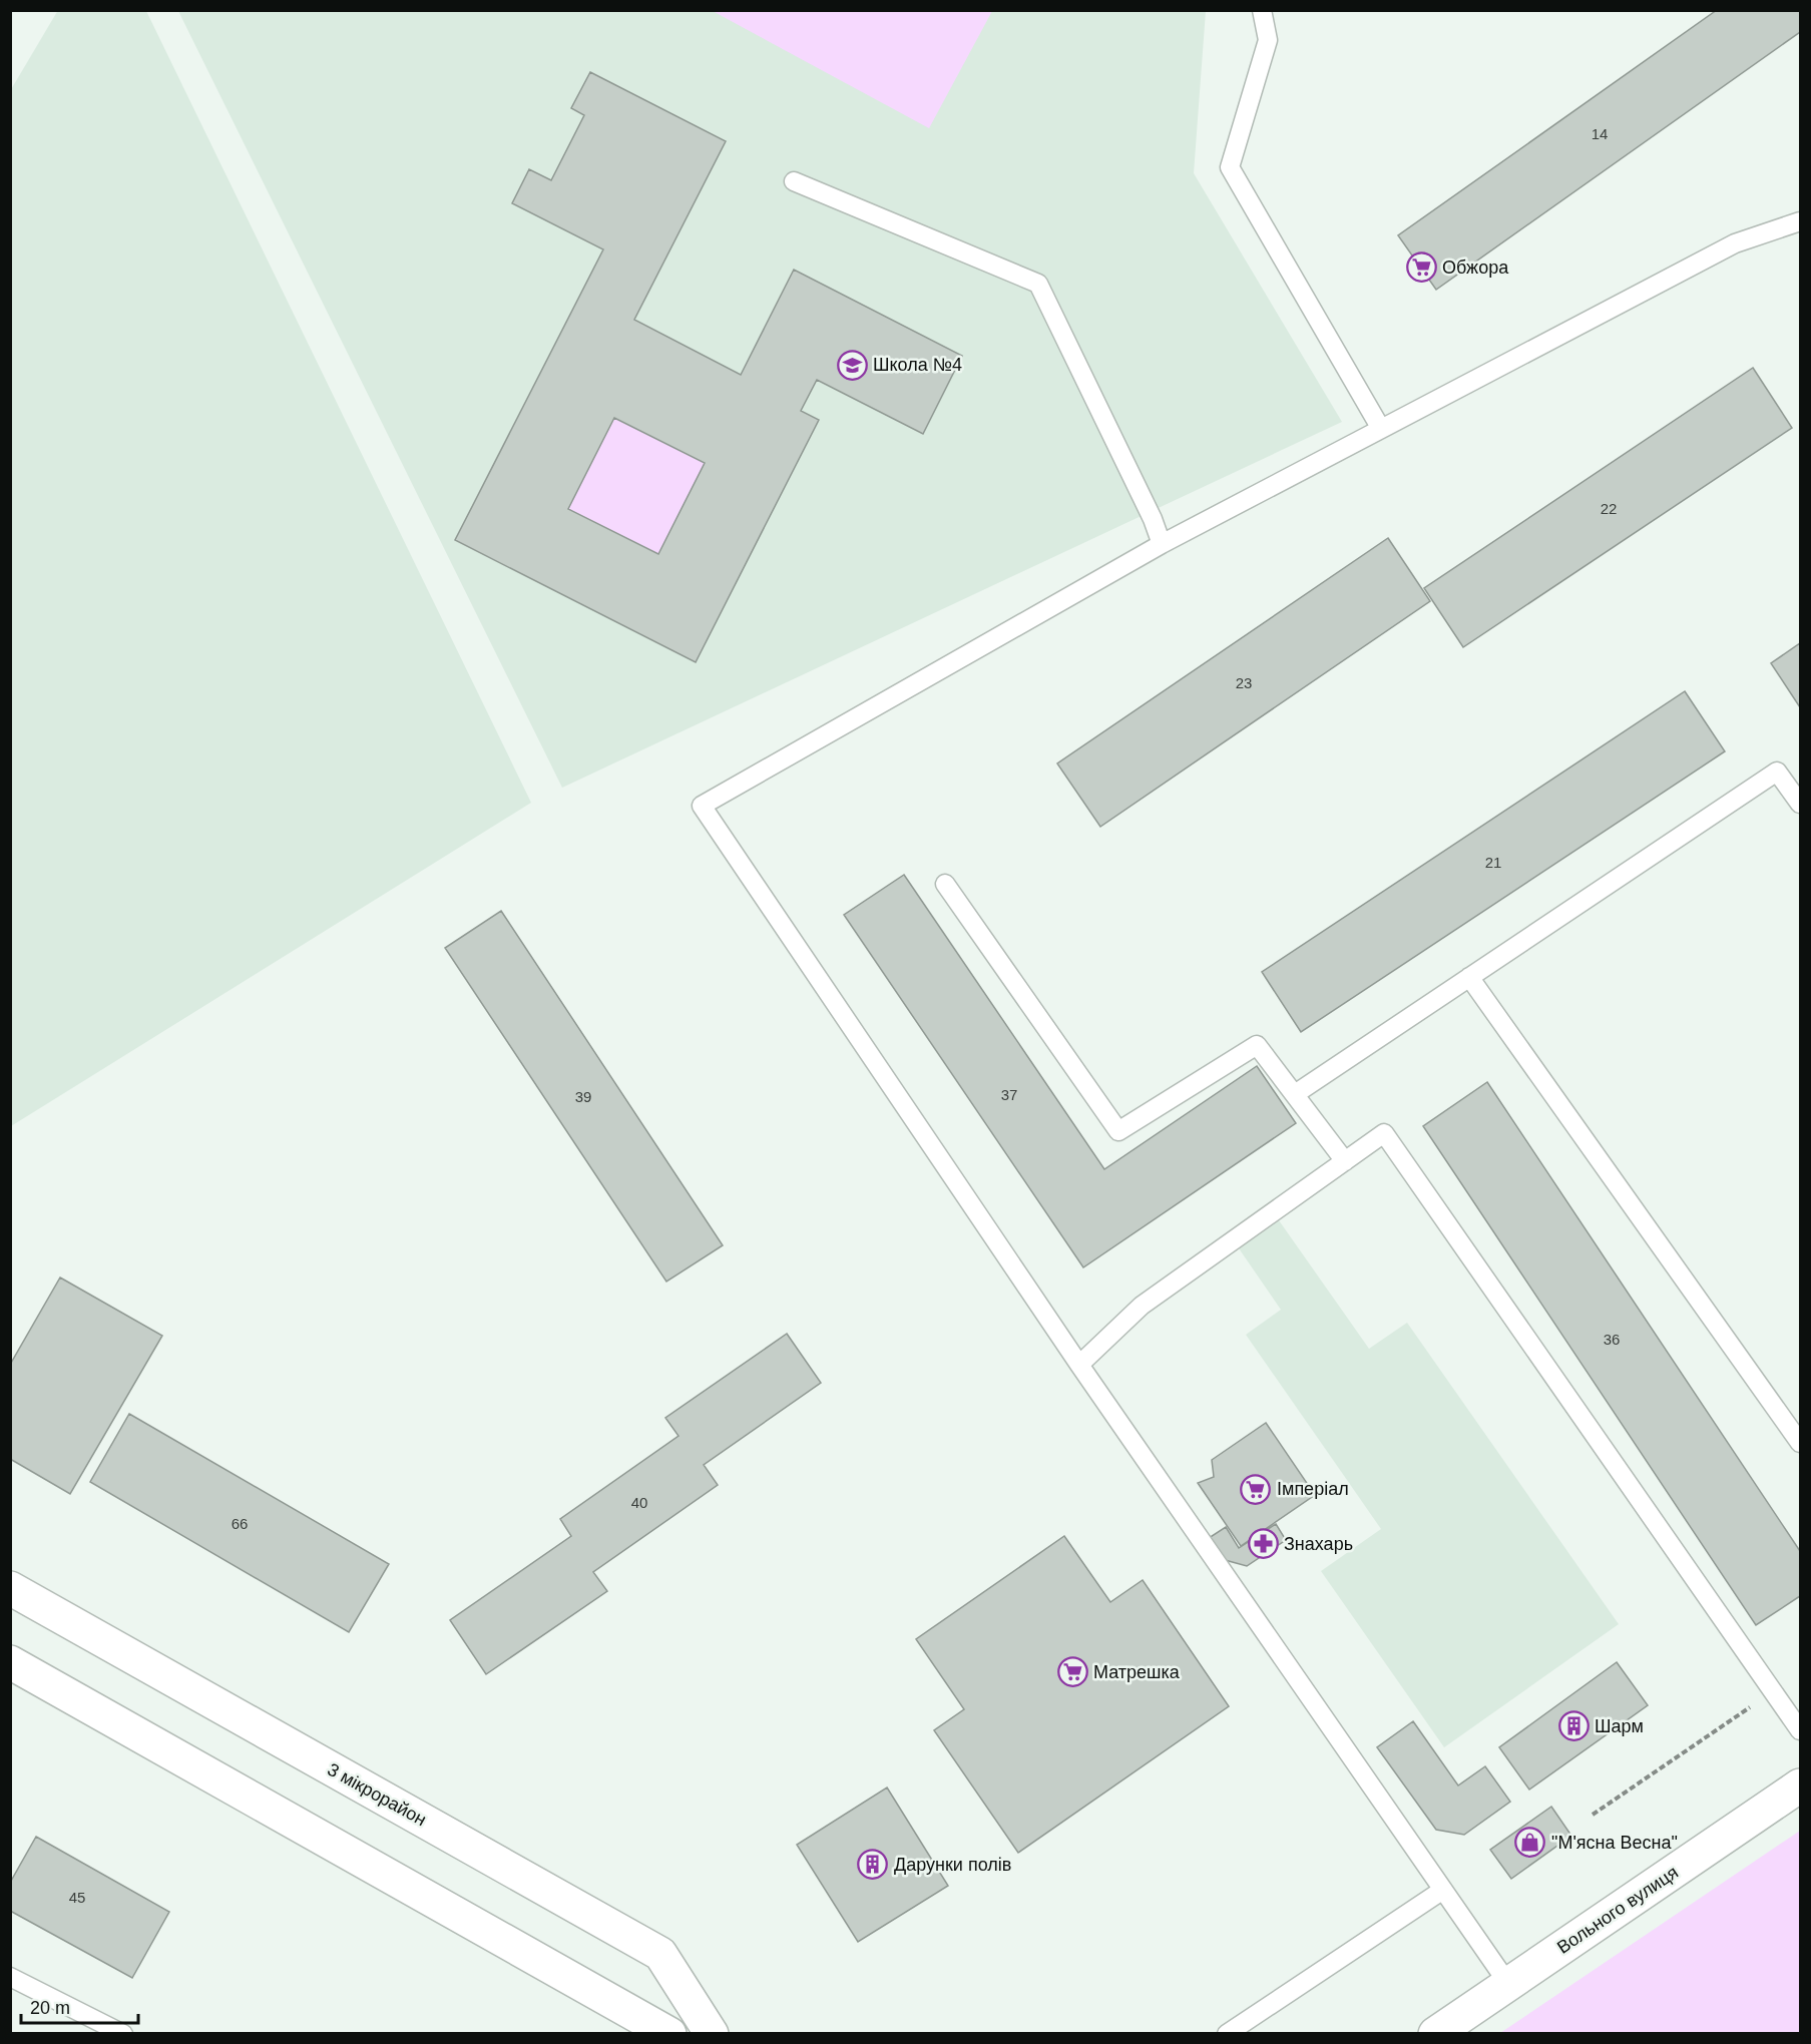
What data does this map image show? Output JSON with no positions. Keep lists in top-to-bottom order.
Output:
{
  "streets": {
    "street": ["3 мікрорайон", "Вольного вулиця"]
  },
  "places": {
    "supermarket": ["Обжора", "Імперіал", "Матрешка"],
    "school or university": ["Школа №4"],
    "pharmacy": ["Знахарь"],
    "building": ["Шарм", "Дарунки полів"],
    "shop": ["\"М'ясна Весна\""]
  },
  "house_numbers": [
    "14",
    "22",
    "23",
    "21",
    "37",
    "39",
    "36",
    "40",
    "66",
    "45"
  ],
  "scale_bar": "20 m"
}
